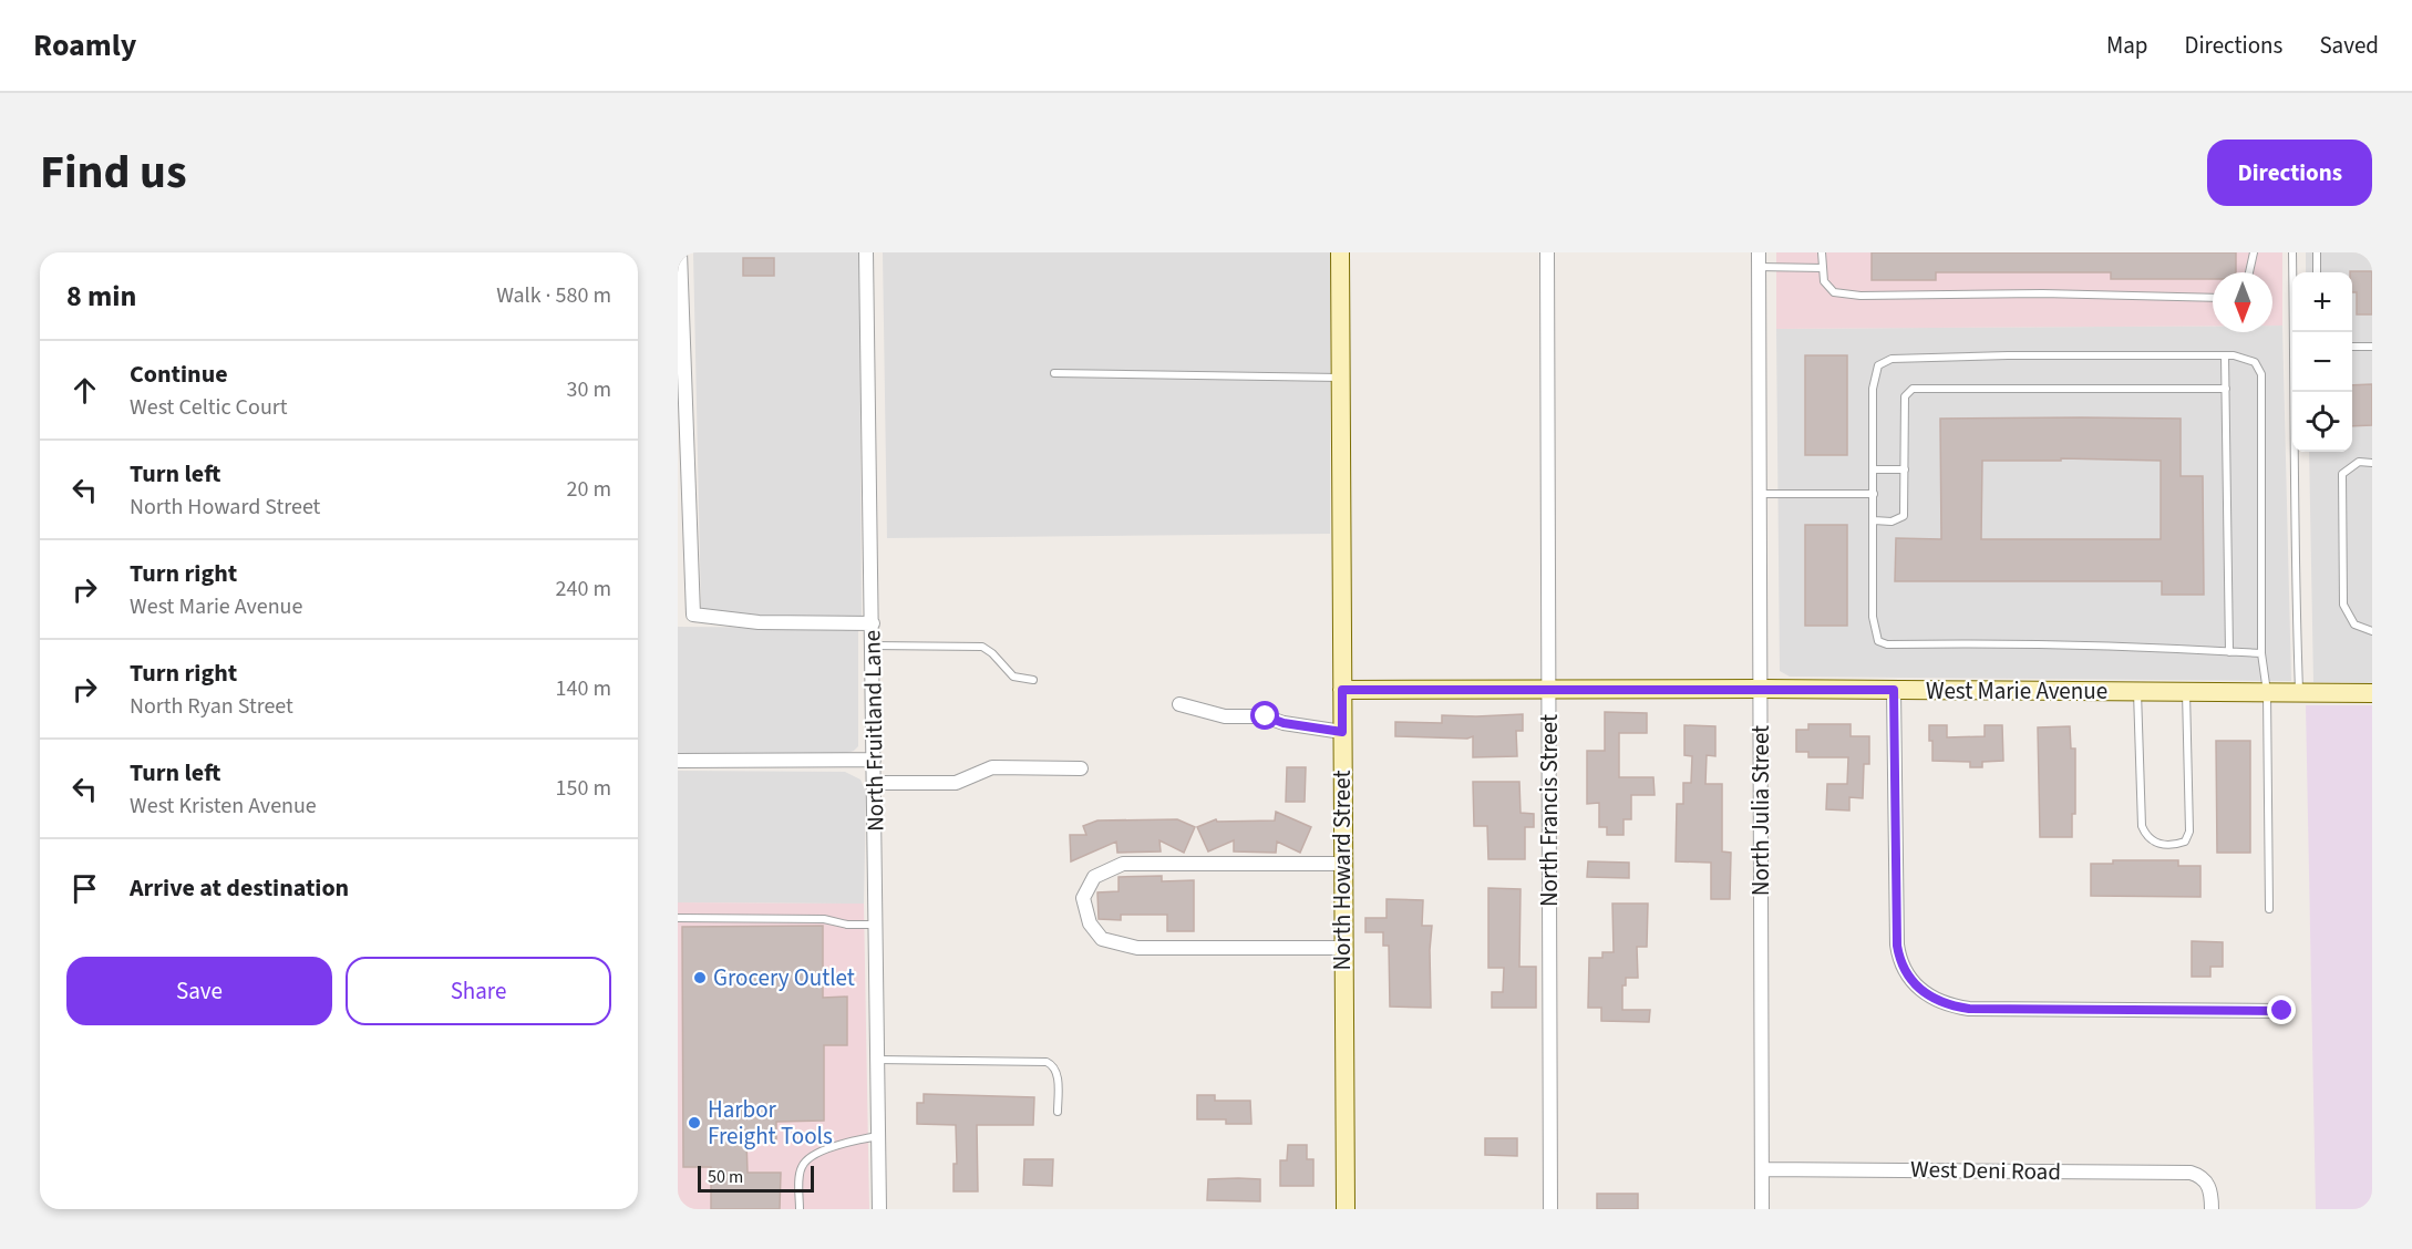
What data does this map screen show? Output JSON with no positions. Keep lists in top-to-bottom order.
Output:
{
  "streets": {
    "street": [
      "West Marie Avenue",
      "North Fruitland Lane",
      "North Francis Street",
      "North Julia Street",
      "North Howard Street",
      "West Deni Road"
    ]
  },
  "crossings": [
    ["West Marie Avenue", "North Francis Street"],
    ["West Marie Avenue", "North Julia Street"],
    ["West Marie Avenue", "North Howard Street"],
    ["North Julia Street", "West Deni Road"]
  ],
  "places": ["Grocery Outlet", "Harbor Freight Tools"],
  "scale_bar": "50 m",
  "north": "bottom",
  "page": {
    "header": "Roamly",
    "nav": ["Map", "Directions", "Saved"],
    "title": "Find us",
    "buttons": [
      "Directions",
      ["Save", "Share"]
    ],
    "heading": ["8 min", "Walk · 580 m"],
    "map_buttons": ["+", "−"],
    "list": [
      ["Continue", "West Celtic Court", "30 m"],
      ["Turn left", "North Howard Street", "20 m"],
      ["Turn right", "West Marie Avenue", "240 m"],
      ["Turn right", "North Ryan Street", "140 m"],
      ["Turn left", "West Kristen Avenue", "150 m"],
      "Arrive at destination"
    ],
    "scale": "50 m"
  }
}
